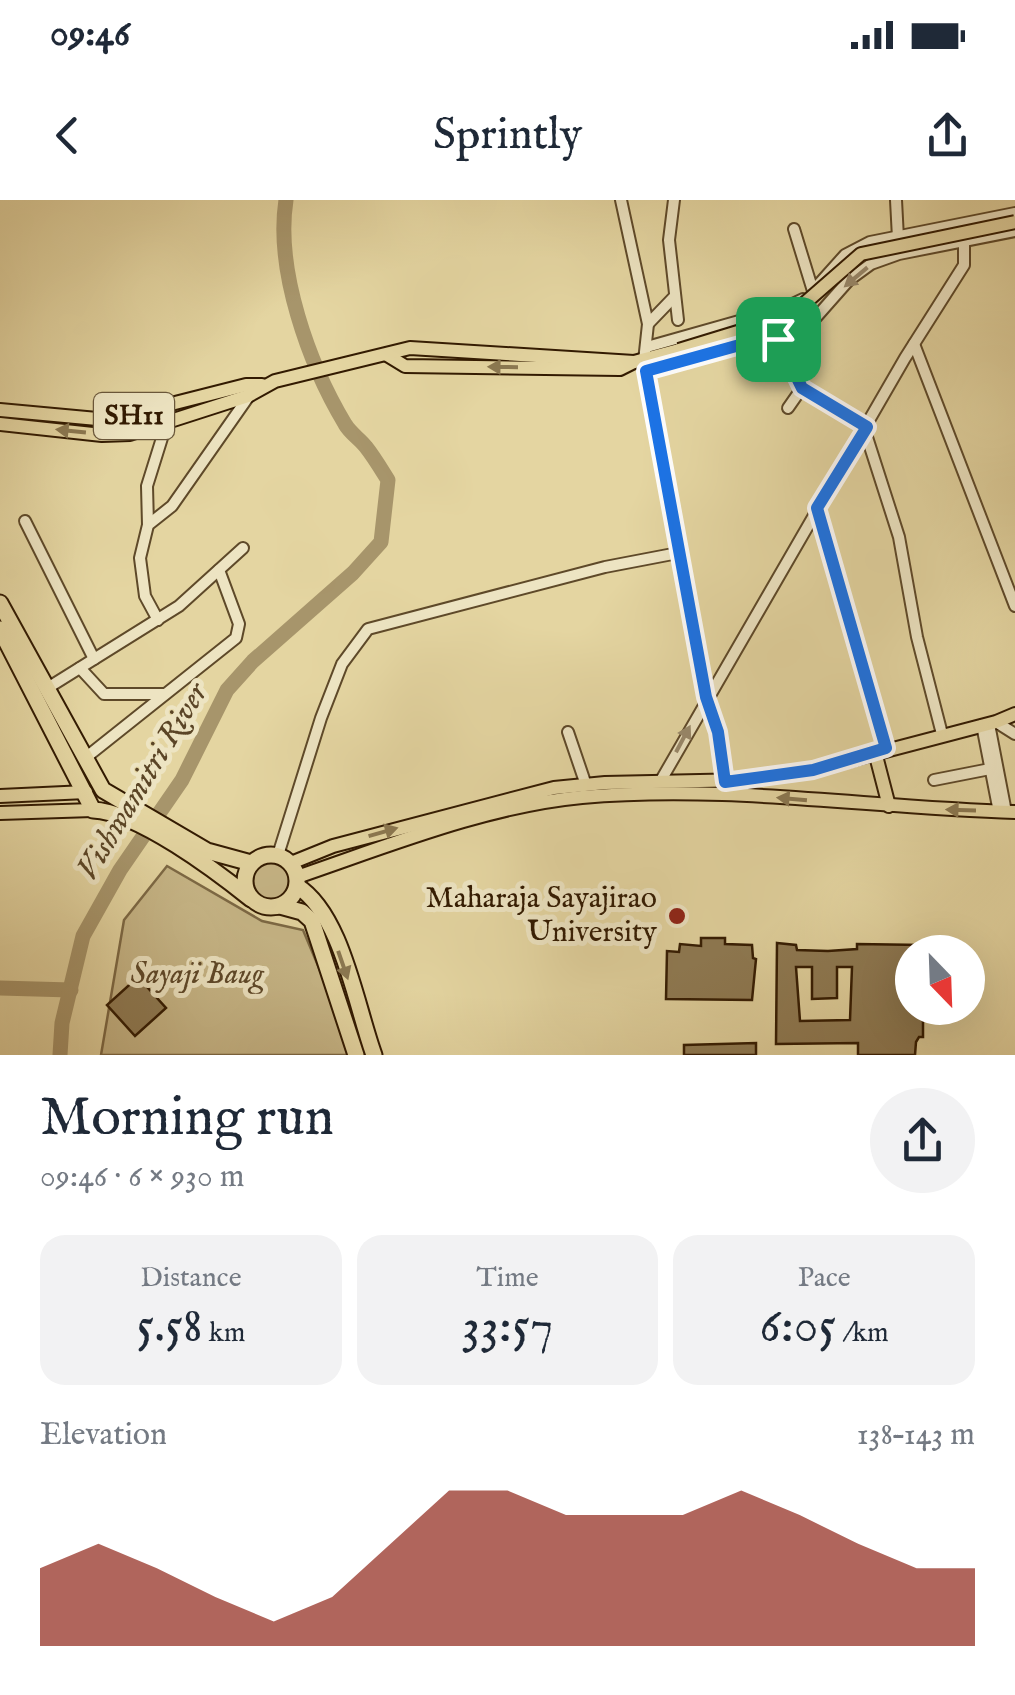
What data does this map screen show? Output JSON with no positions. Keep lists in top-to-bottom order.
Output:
{
  "streets": {
    "main road": ["SH11"]
  },
  "water": ["Vishwamitri River"],
  "parks": ["Sayaji Baug"],
  "places": ["Maharaja Sayajirao University"],
  "north": "bottom right",
  "page": {
    "status": "09:46",
    "header": "Sprintly",
    "heading": ["Morning run", "09:46 · 6 × 930 m"],
    "stats": [
      ["Distance", "5.58 km"],
      ["Time", "33:57"],
      ["Pace", "6:05 /km"]
    ],
    "chart": ["Elevation", "138–143 m"]
  }
}
